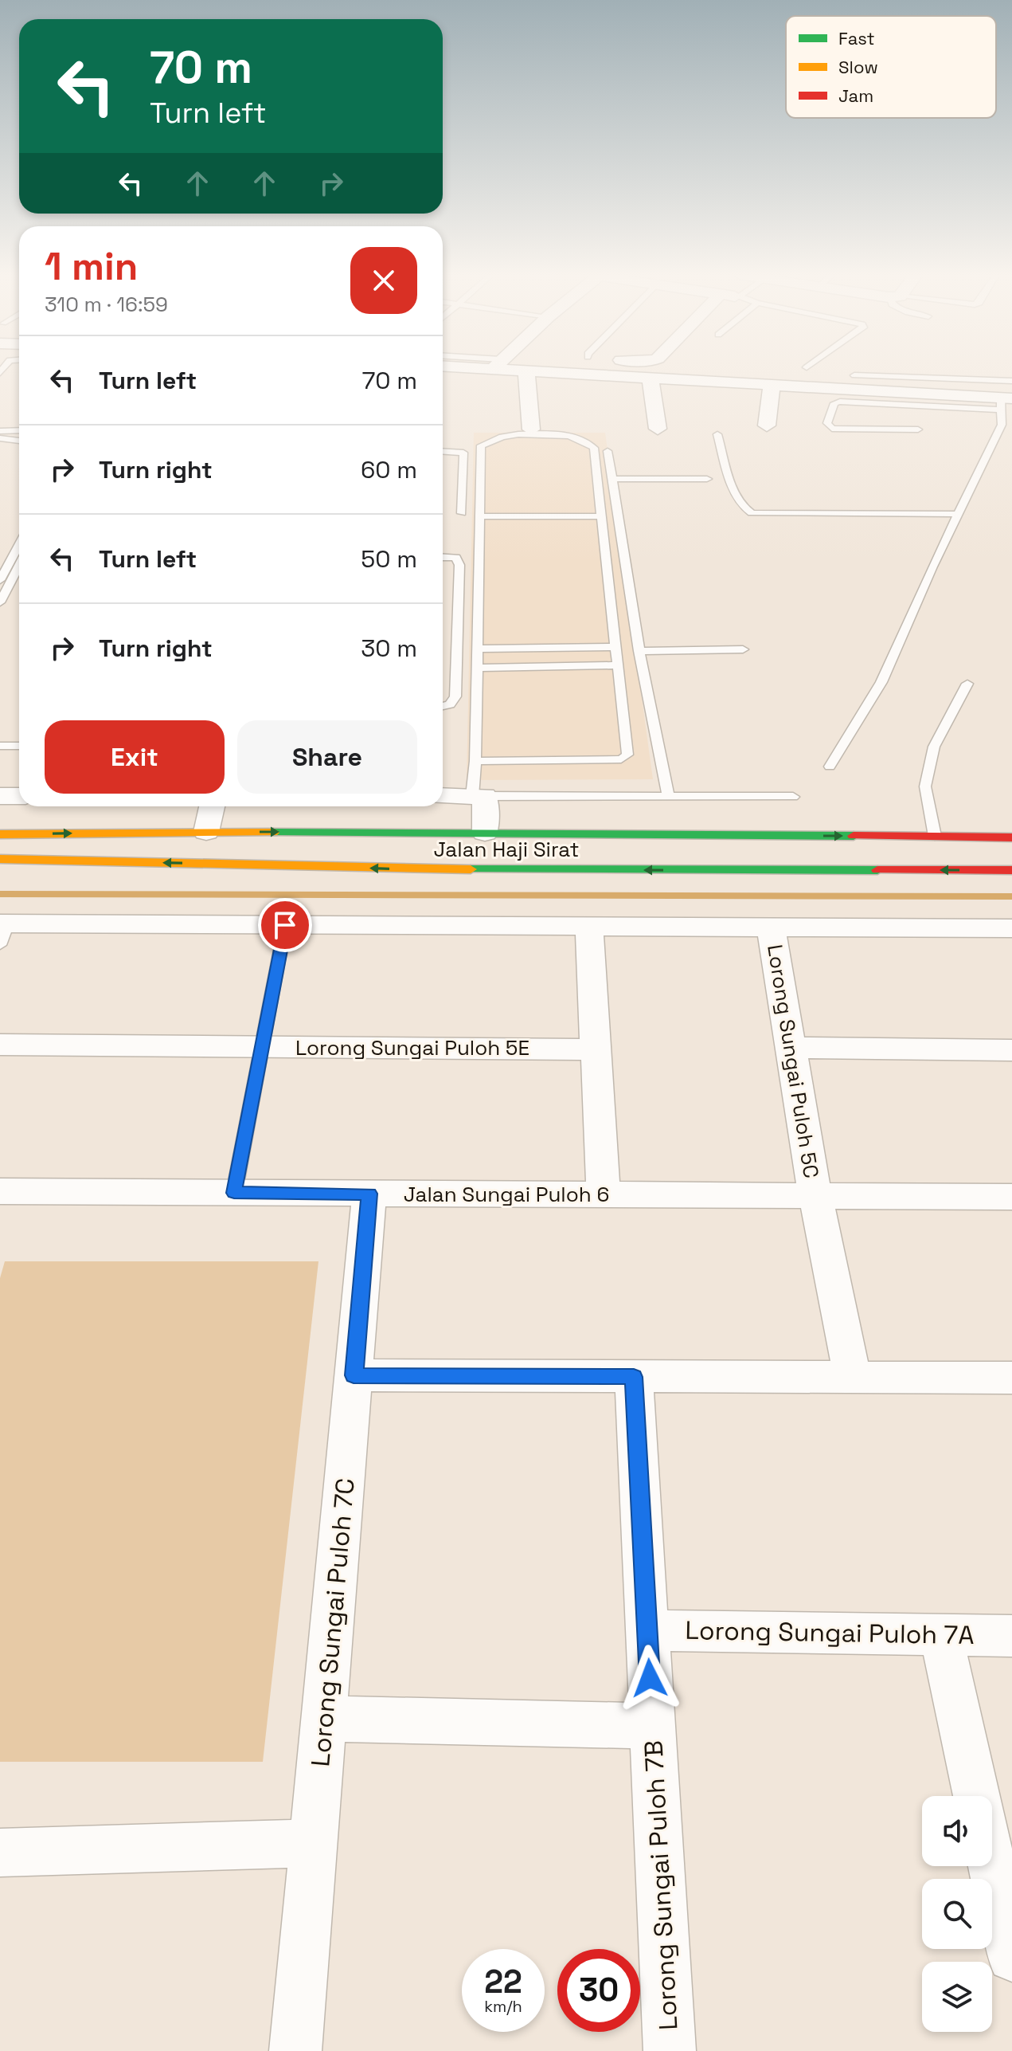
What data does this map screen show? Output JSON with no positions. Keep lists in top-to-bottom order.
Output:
{
  "streets": {
    "main road": ["Jalan Haji Sirat"],
    "street": [
      "Lorong Sungai Puloh 5E",
      "Lorong Sungai Puloh 5C",
      "Jalan Sungai Puloh 6",
      "Lorong Sungai Puloh 7C",
      "Lorong Sungai Puloh 7A",
      "Lorong Sungai Puloh 7B"
    ]
  },
  "crossings": [
    ["Lorong Sungai Puloh 5C", "Jalan Sungai Puloh 6"],
    ["Jalan Sungai Puloh 6", "Lorong Sungai Puloh 7C"],
    ["Lorong Sungai Puloh 7A", "Lorong Sungai Puloh 7B"]
  ],
  "legend": ["Fast", "Slow", "Jam"],
  "page": {
    "turn": ["70 m", "Turn left"],
    "heading": ["1 min", "310 m · 16:59"],
    "list": [
      {
        "name": "Turn left",
        "value": "70 m"
      },
      {
        "name": "Turn right",
        "value": "60 m"
      },
      {
        "name": "Turn left",
        "value": "50 m"
      },
      {
        "name": "Turn right",
        "value": "30 m"
      }
    ],
    "buttons": ["Exit", "Share"],
    "speed": "22 km/h",
    "limit": "30"
  }
}
